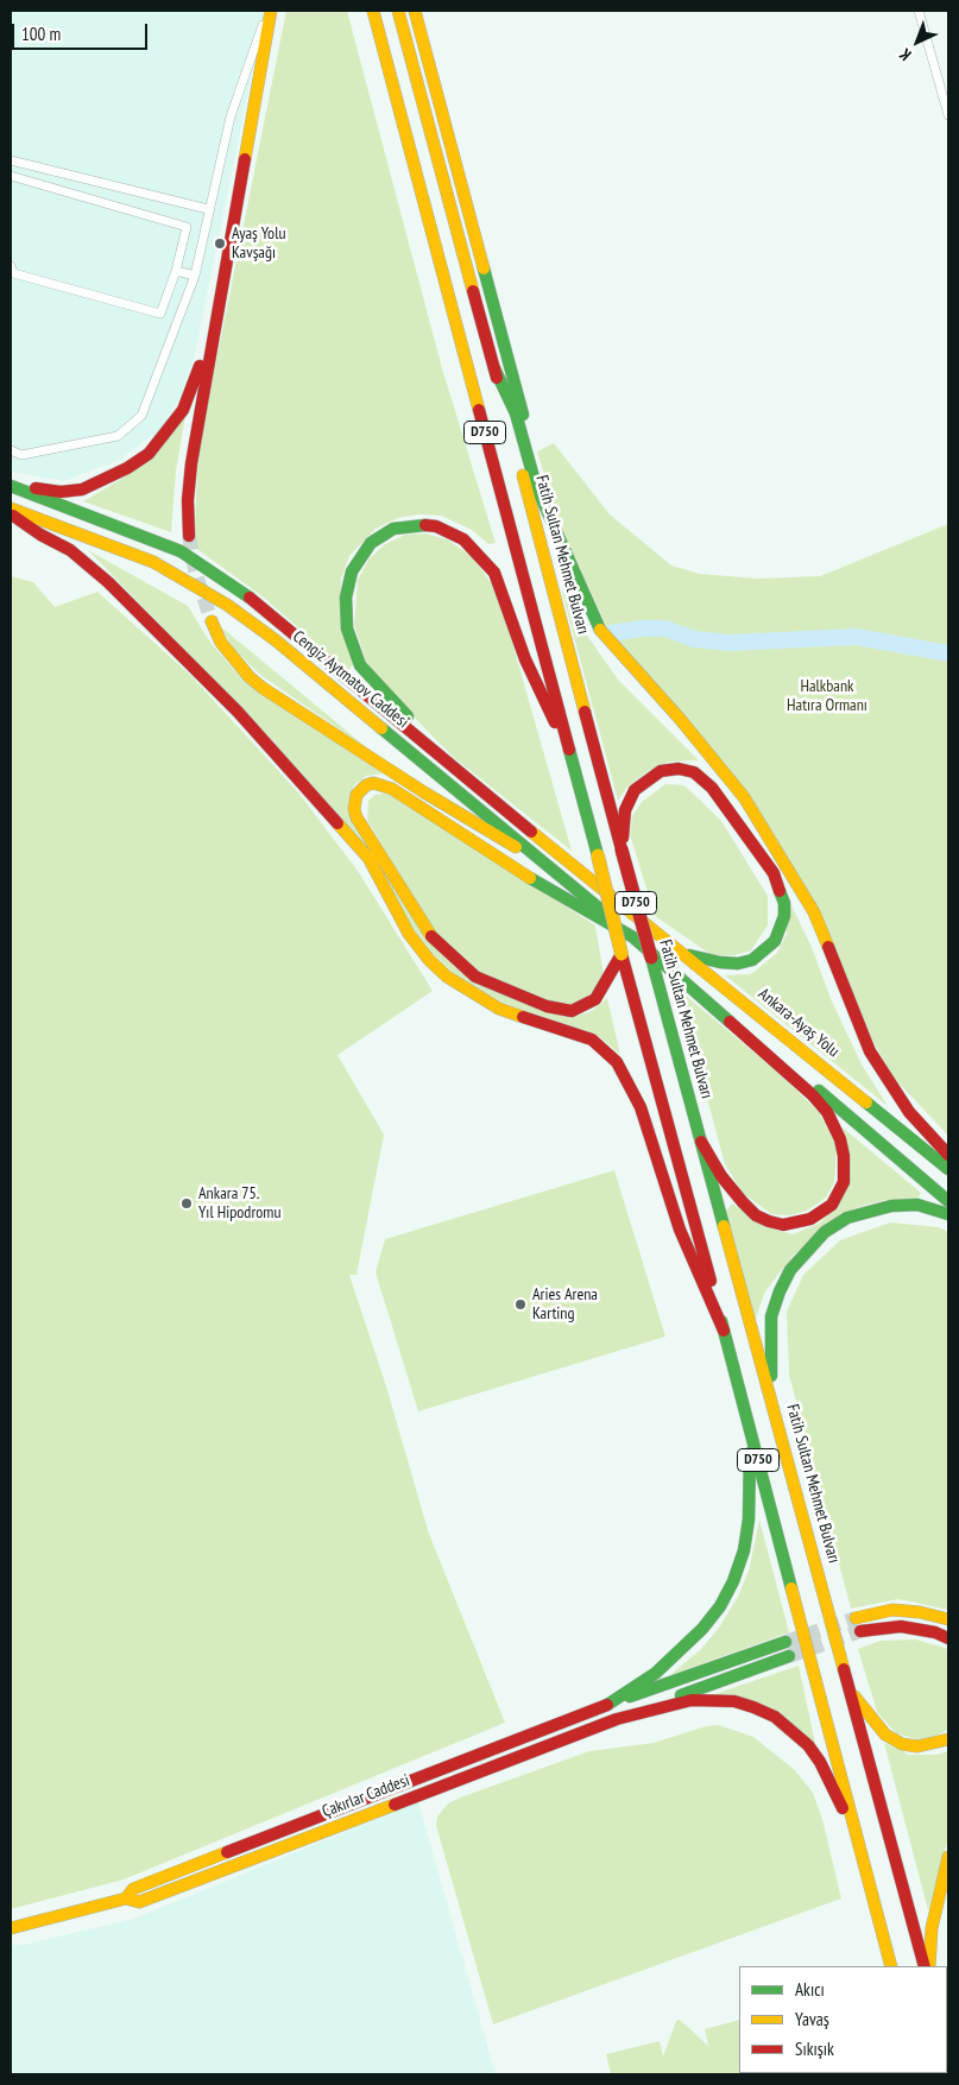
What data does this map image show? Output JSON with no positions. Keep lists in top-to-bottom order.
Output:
{
  "streets": {
    "main road": [
      "D750",
      "Fatih Sultan Mehmet Bulvarı",
      "Cengiz Aytmatov Caddesi",
      "Ankara-Ayaş Yolu",
      "Çakırlar Caddesi"
    ]
  },
  "crossings": [
    ["Cengiz Aytmatov Caddesi", "Ankara-Ayaş Yolu"]
  ],
  "parks": ["Halkbank Hatıra Ormanı"],
  "places": ["Ayaş Yolu Kavşağı", "Ankara 75. Yıl Hipodromu", "Aries Arena Karting"],
  "legend": ["Akıcı", "Yavaş", "Sıkışık"],
  "scale_bar": "100 m",
  "north": "bottom left"
}
